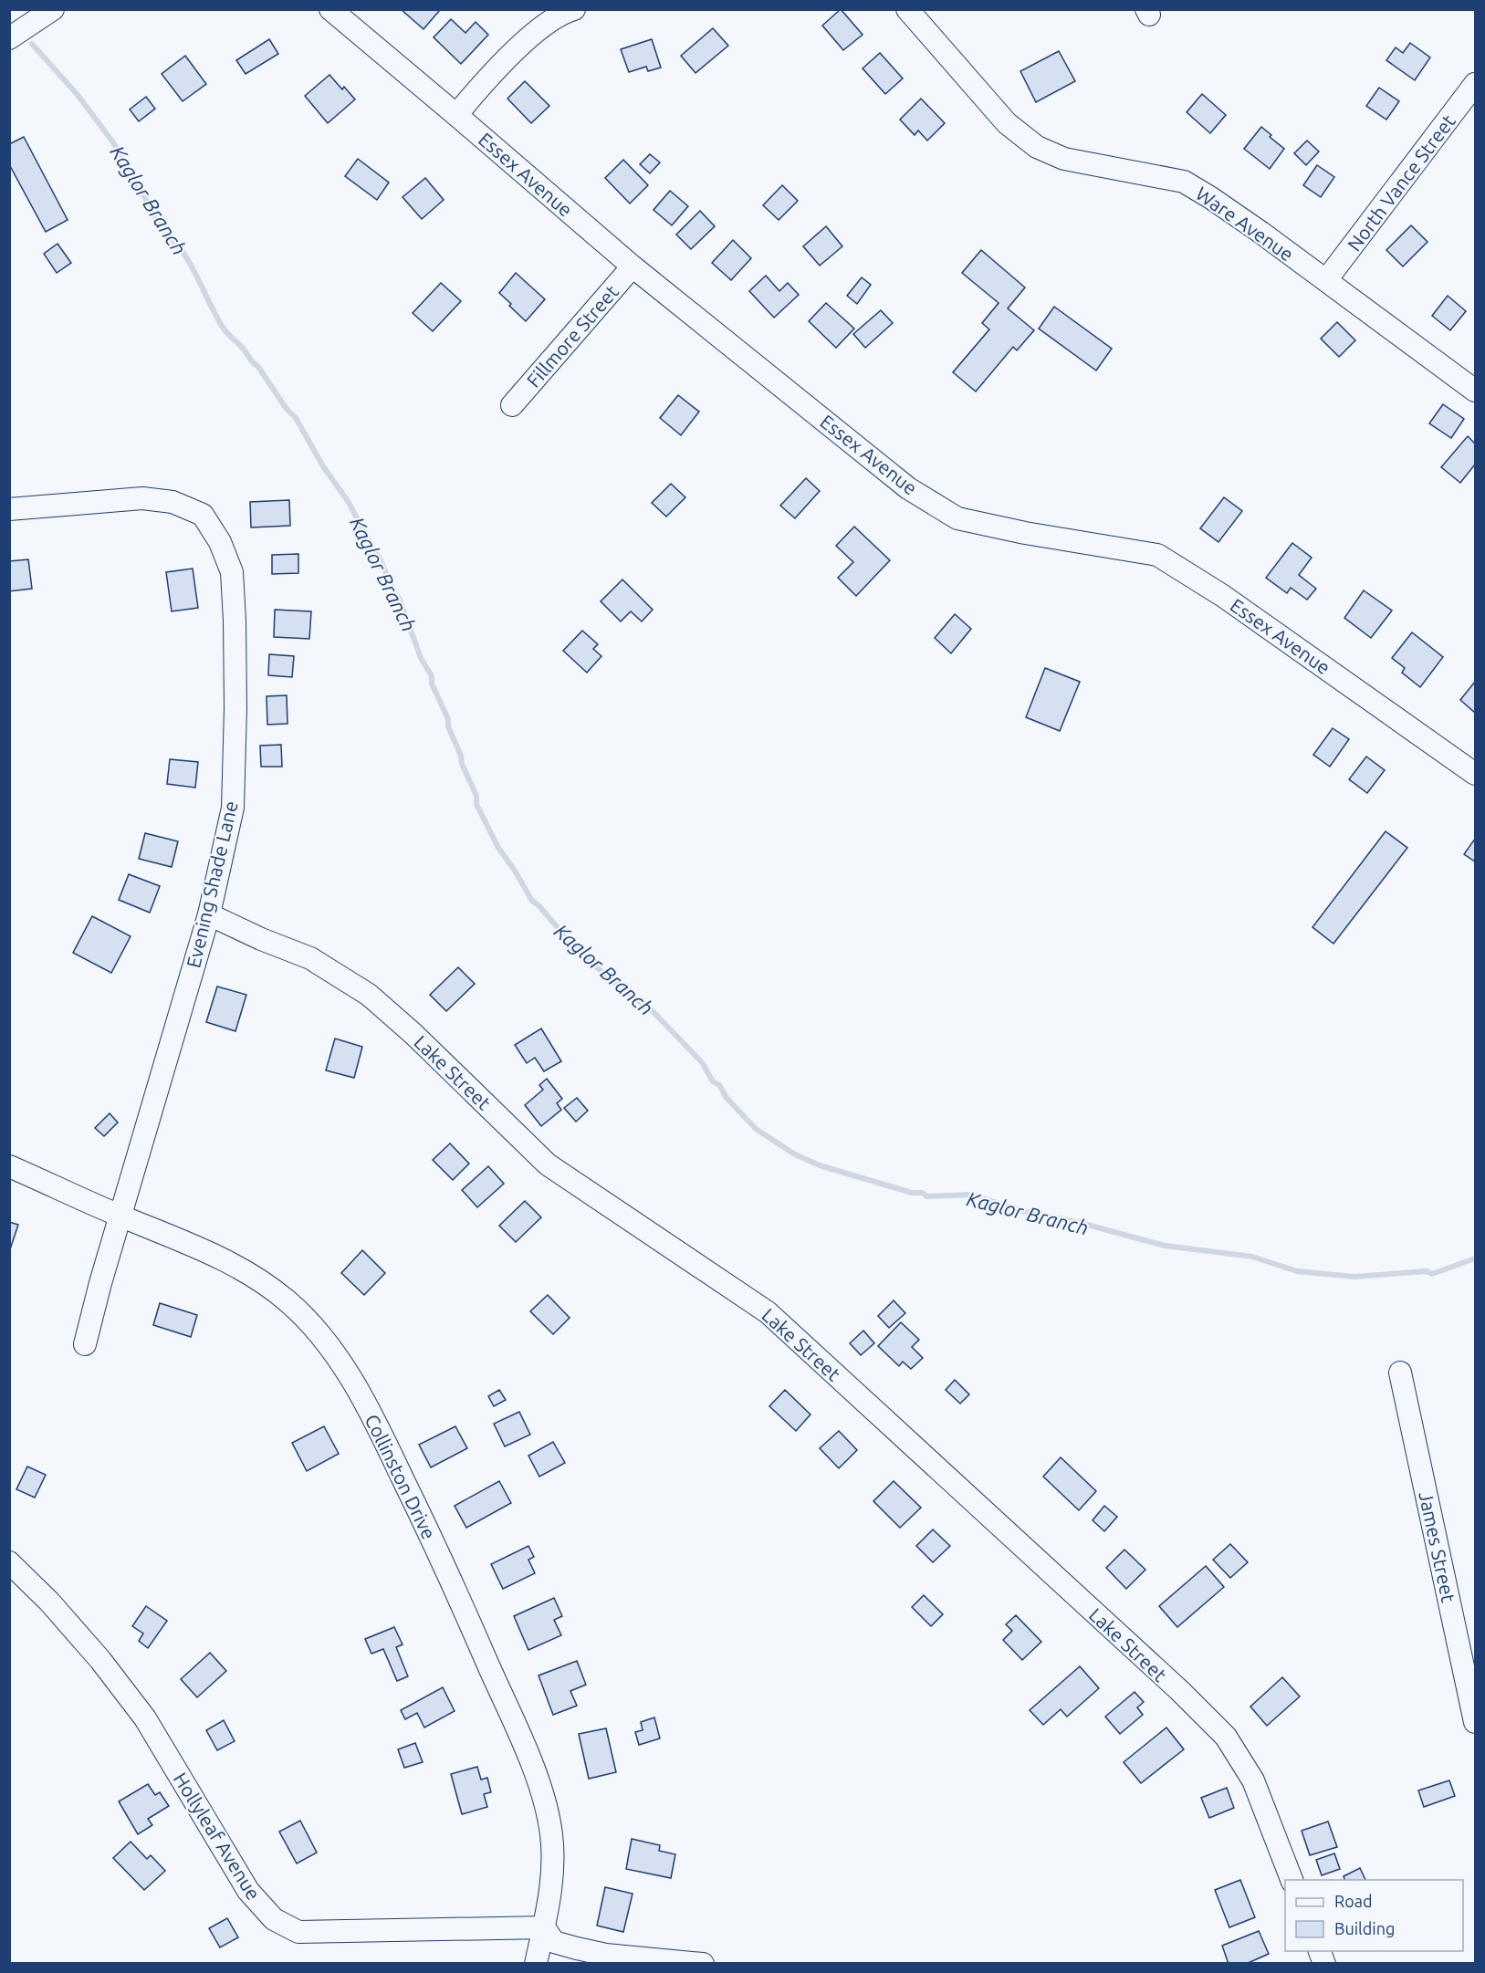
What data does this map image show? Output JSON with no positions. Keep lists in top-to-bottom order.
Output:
{
  "streets": {
    "street": [
      "Essex Avenue",
      "North Vance Street",
      "Ware Avenue",
      "Fillmore Street",
      "Evening Shade Lane",
      "Lake Street",
      "Collinston Drive",
      "James Street",
      "Hollyleaf Avenue"
    ]
  },
  "crossings": [
    ["Essex Avenue", "Fillmore Street"],
    ["North Vance Street", "Ware Avenue"],
    ["Evening Shade Lane", "Lake Street"],
    ["Evening Shade Lane", "Collinston Drive"],
    ["Collinston Drive", "Hollyleaf Avenue"]
  ],
  "water": ["Kaglor Branch"],
  "legend": ["Road", "Building"]
}
